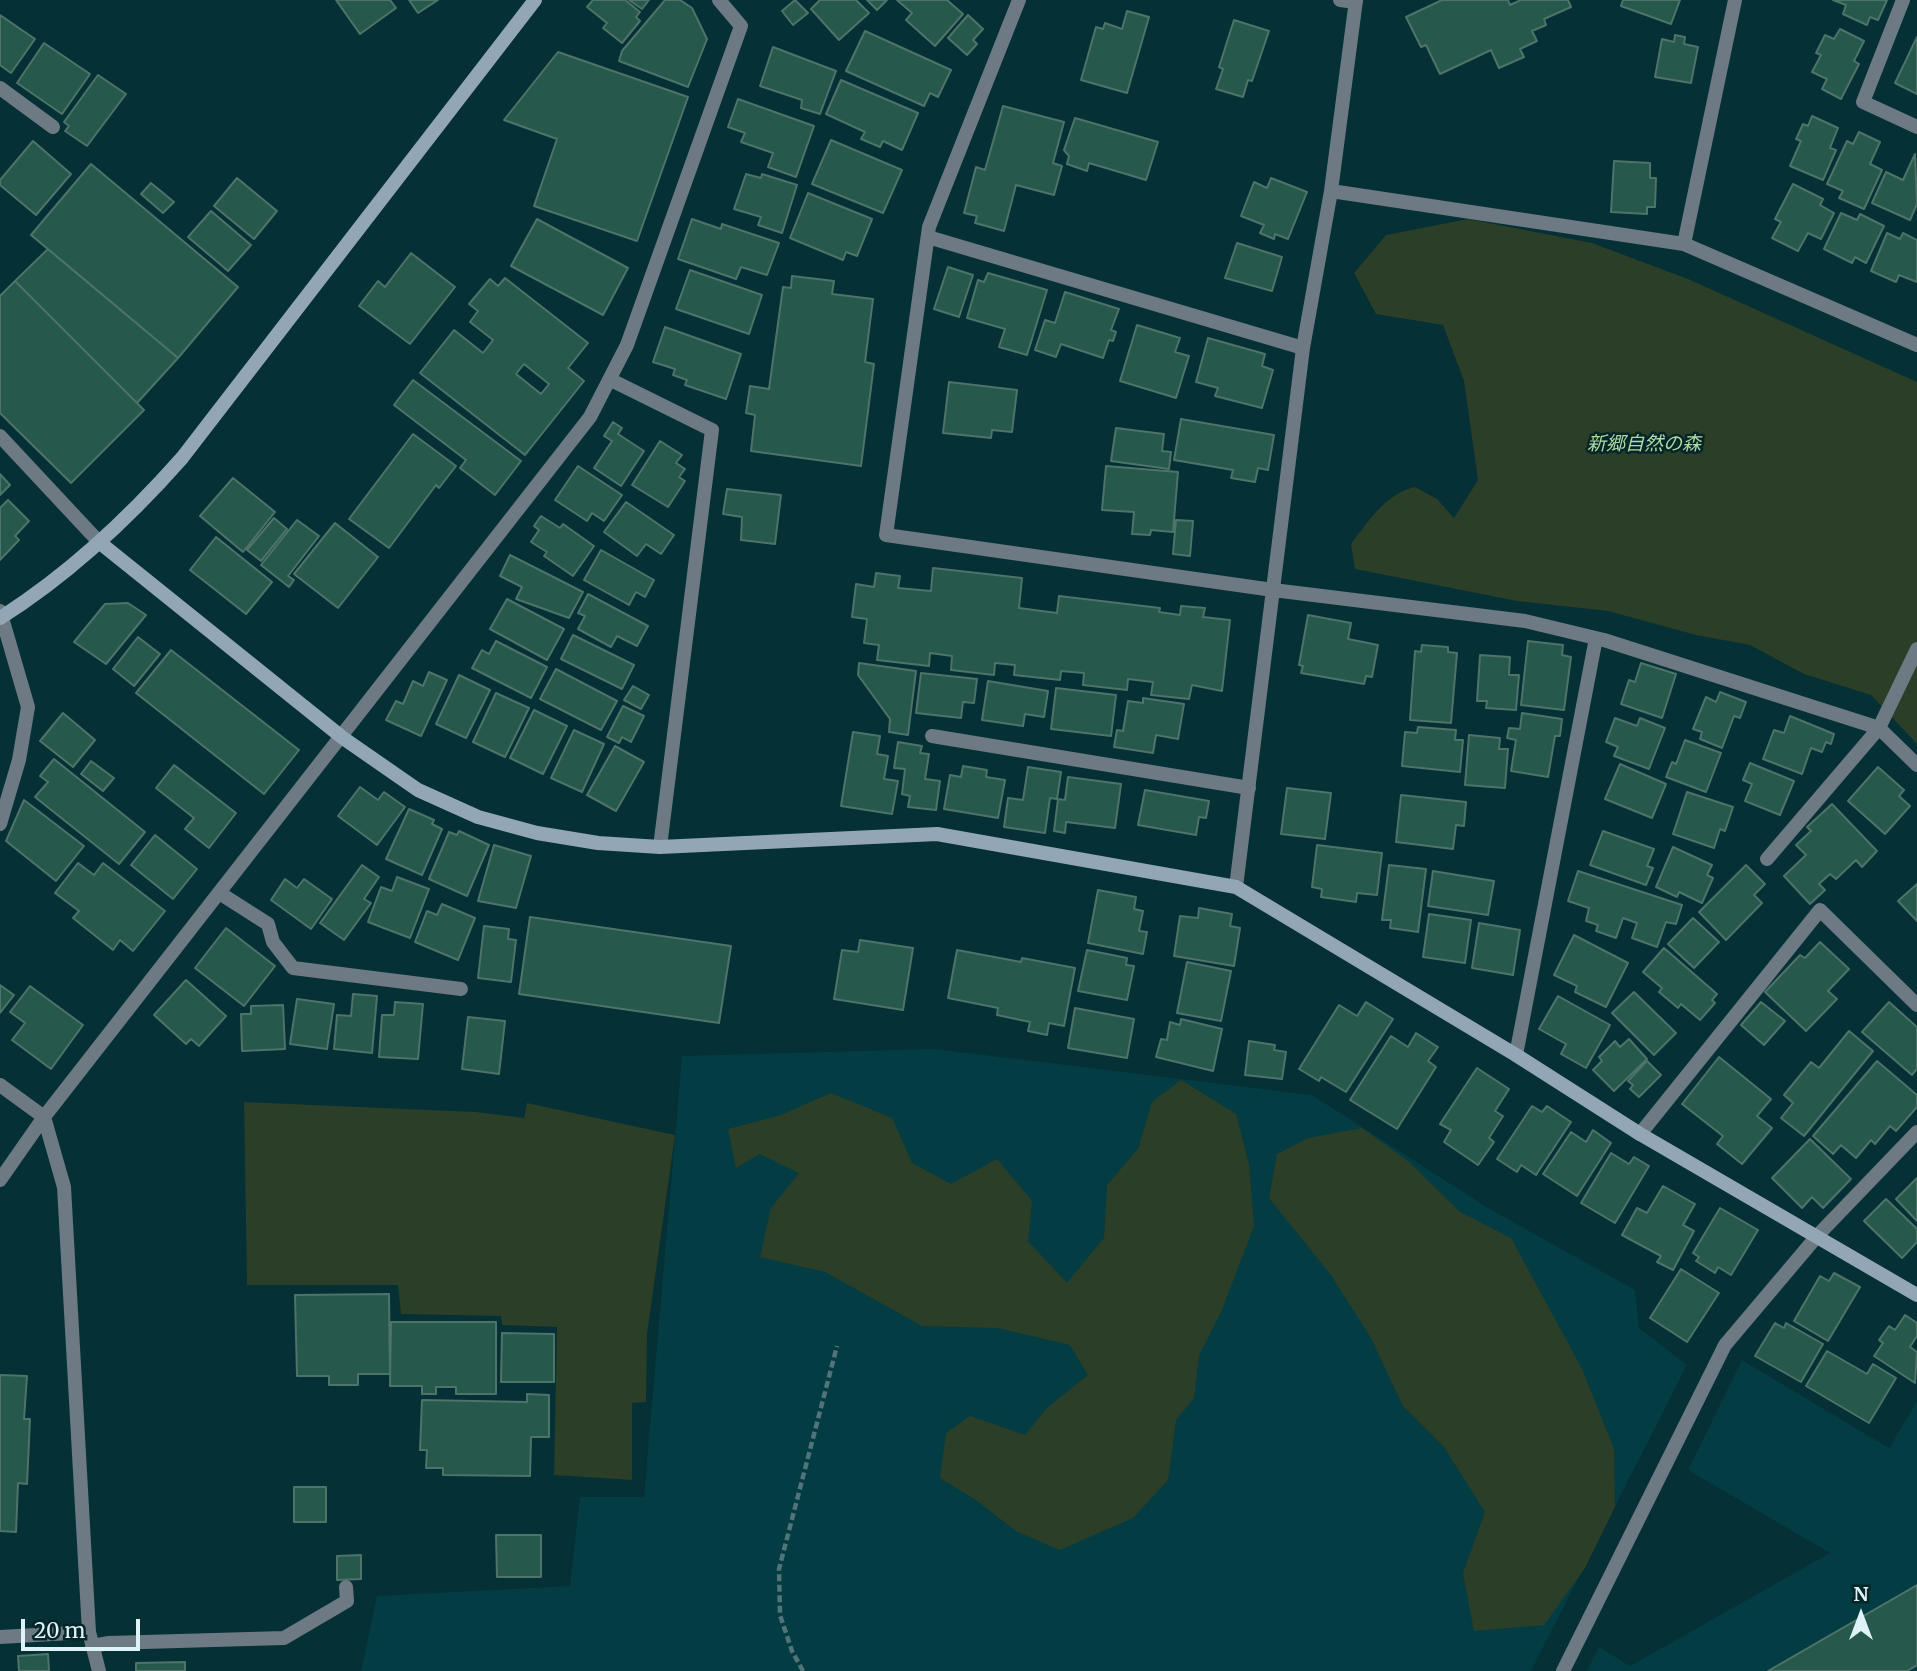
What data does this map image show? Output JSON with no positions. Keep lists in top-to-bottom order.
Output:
{
  "parks": ["新郷自然の森"],
  "scale_bar": "20 m",
  "north": "top"
}
